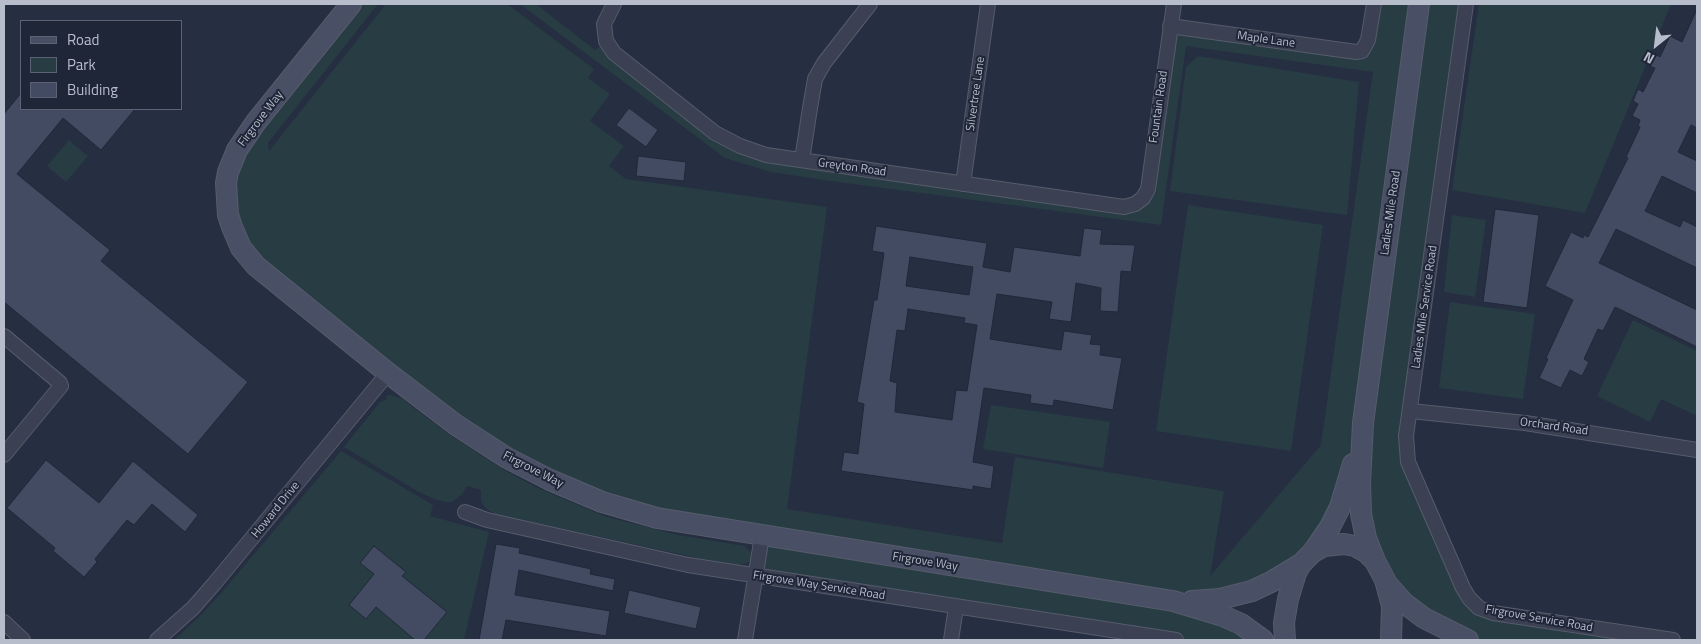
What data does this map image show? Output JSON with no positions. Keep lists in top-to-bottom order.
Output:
{
  "streets": {
    "street": [
      "Maple Lane",
      "Silvertree Lane",
      "Fountain Road",
      "Firgrove Way",
      "Greyton Road",
      "Ladies Mile Road",
      "Ladies Mile Service Road",
      "Orchard Road",
      "Howard Drive",
      "Firgrove Way Service Road",
      "Firgrove Service Road"
    ]
  },
  "crossings": [
    ["Maple Lane", "Fountain Road"],
    ["Silvertree Lane", "Greyton Road"],
    ["Fountain Road", "Greyton Road"],
    ["Firgrove Way", "Ladies Mile Road"],
    ["Firgrove Way", "Howard Drive"],
    ["Ladies Mile Service Road", "Orchard Road"],
    ["Ladies Mile Service Road", "Firgrove Service Road"]
  ],
  "legend": ["Road", "Park", "Building"],
  "north": "bottom left"
}
